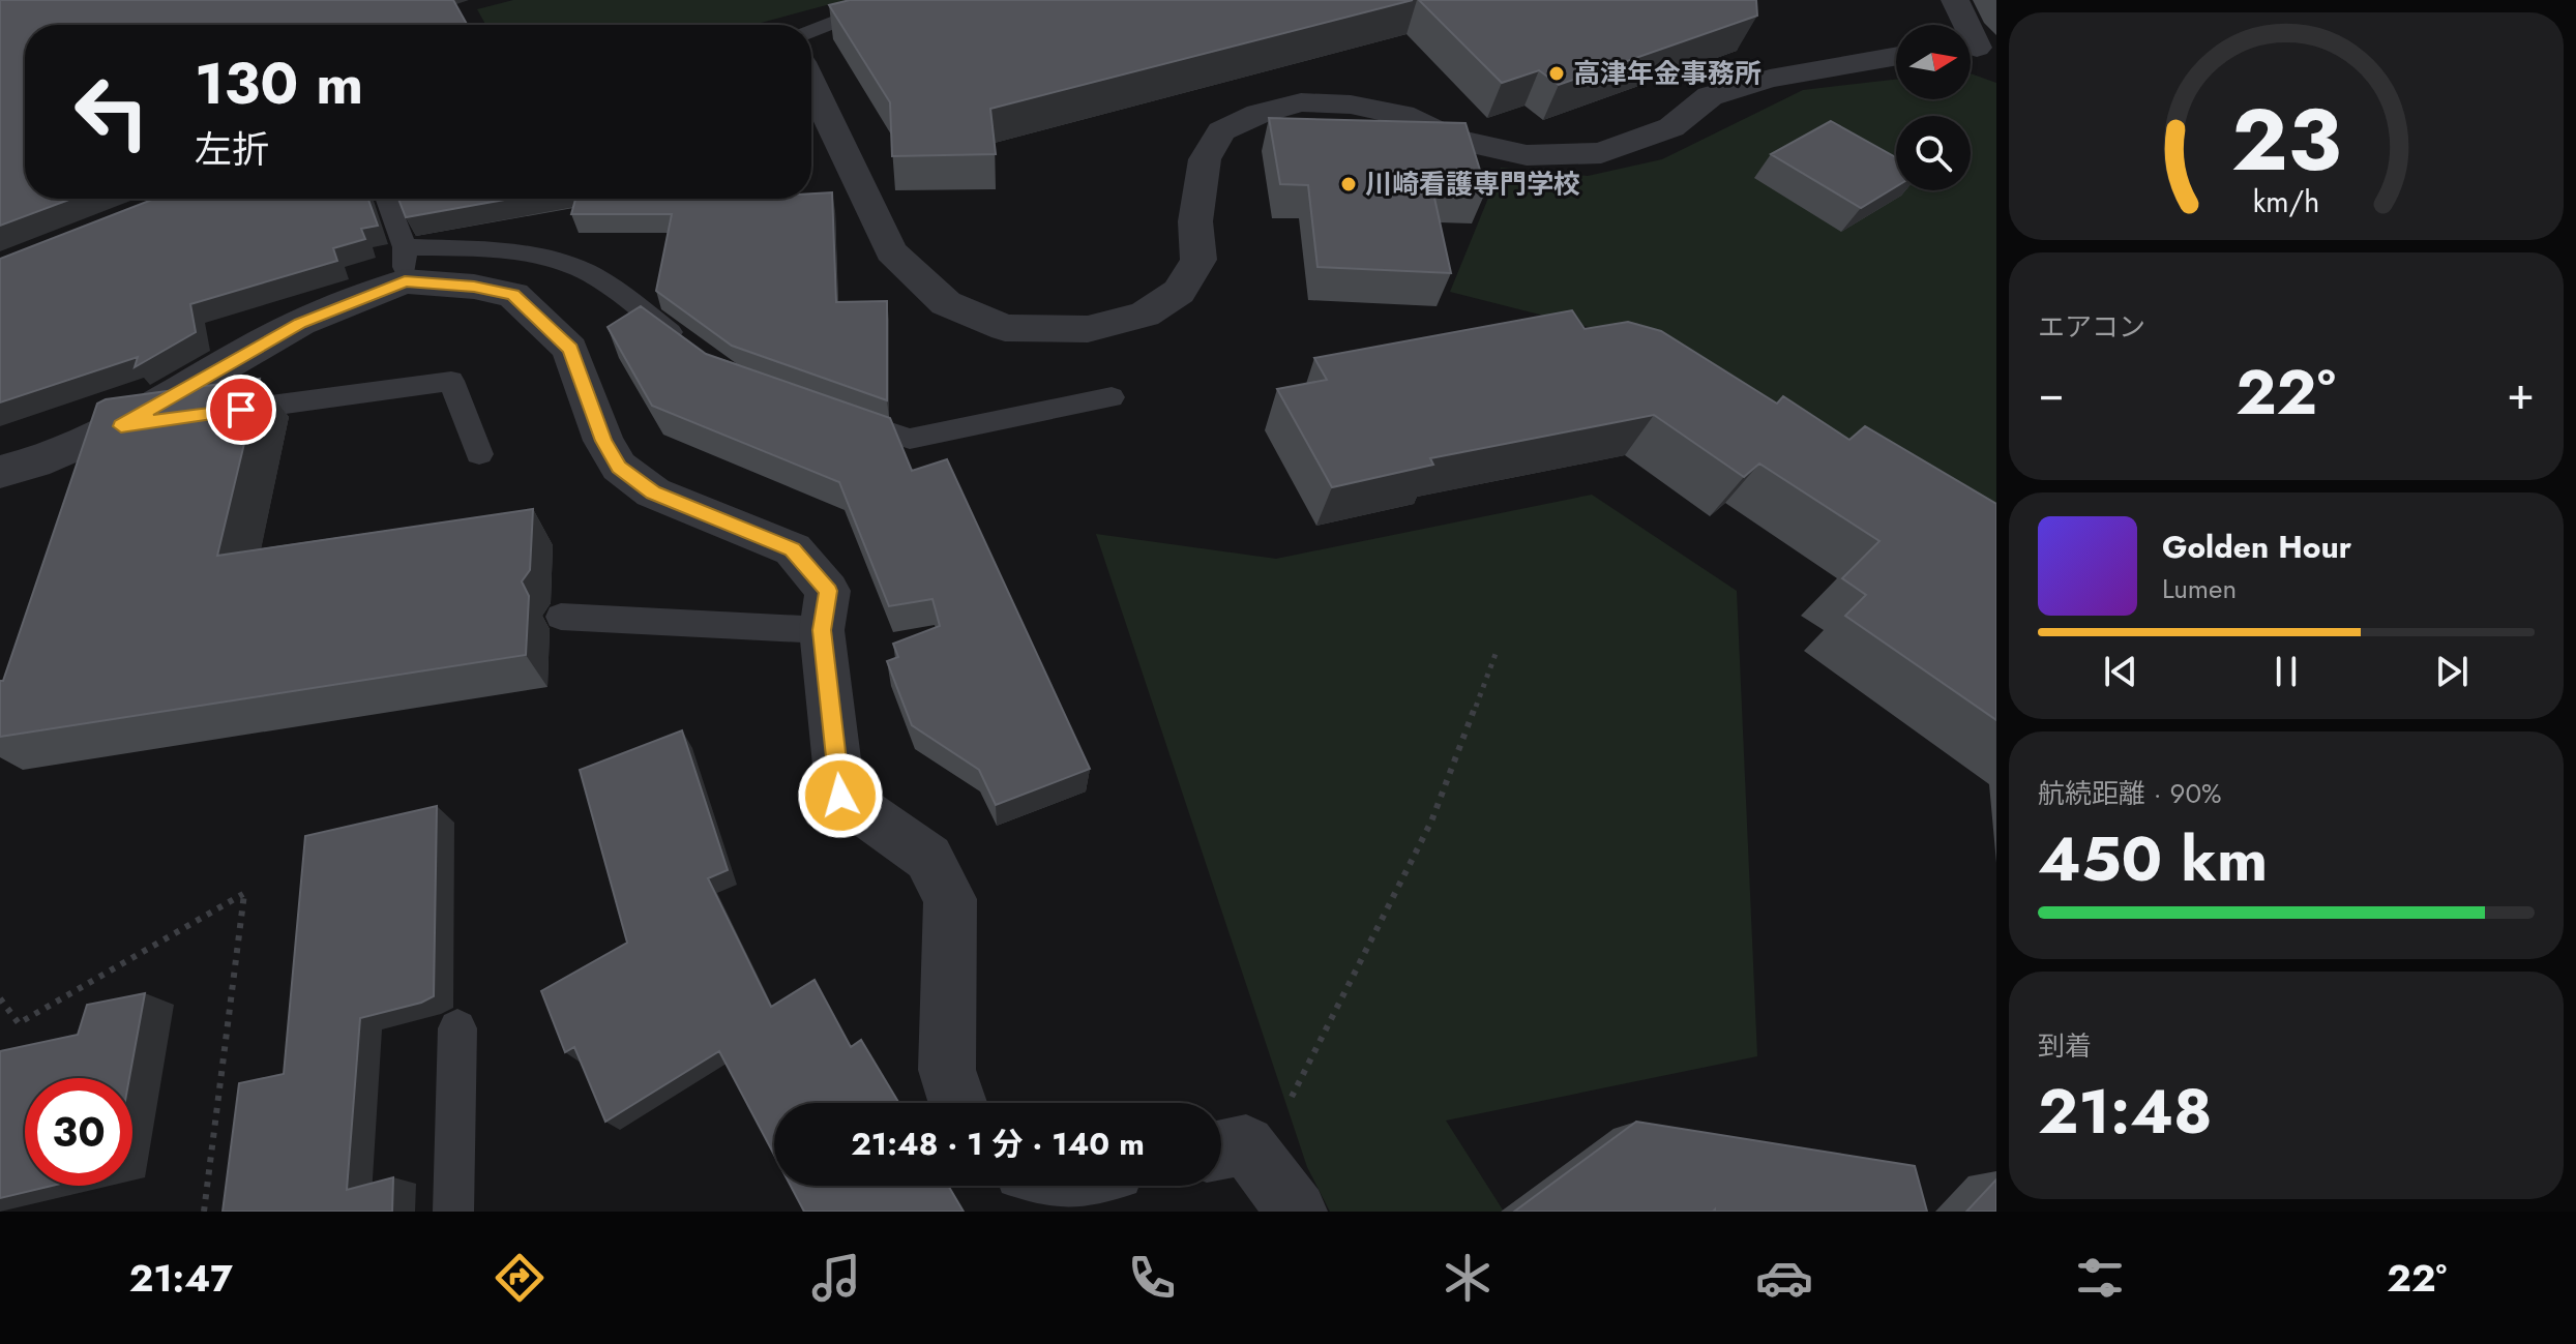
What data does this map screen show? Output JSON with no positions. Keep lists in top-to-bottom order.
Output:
{
  "places": ["高津年金事務所", "川崎看護専門学校"],
  "north": "right",
  "page": {
    "turn": ["130 m", "左折"],
    "tile": [
      "エアコン",
      ["航続距離 · 90%", "450 km"],
      ["到着", "21:48"]
    ],
    "heat": ["−", "22°", "+"],
    "song": ["Golden Hour", "Lumen"],
    "limit": "30",
    "trip": "21:48 · 1 分 · 140 m",
    "tabs": ["21:47", "22°"],
    "gauge": ["23", "km/h"]
  }
}
